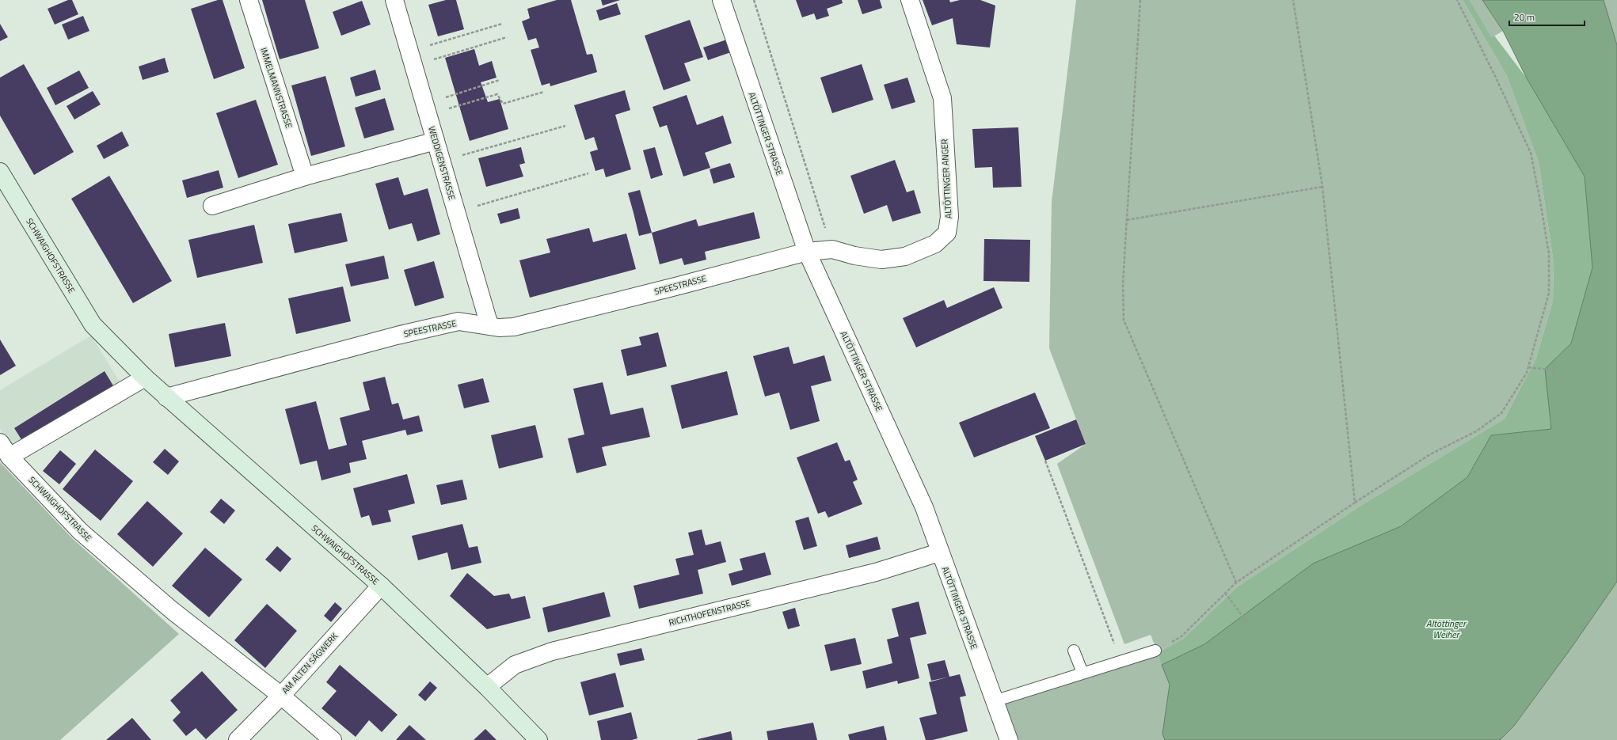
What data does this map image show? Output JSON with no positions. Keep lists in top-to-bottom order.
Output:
{
  "streets": {
    "street": [
      "IMMELMANNSTRASSE",
      "ALTÖTTINGER STRASSE",
      "WEDDIGENSTRASSE",
      "ALTÖTTINGER ANGER",
      "SCHWAIGHOFSTRASSE",
      "SPEESTRASSE",
      "RICHTHOFENSTRASSE",
      "AM ALTEN SÄGWERK"
    ]
  },
  "crossings": [
    ["ALTÖTTINGER STRASSE", "ALTÖTTINGER ANGER"],
    ["ALTÖTTINGER STRASSE", "SPEESTRASSE"],
    ["ALTÖTTINGER STRASSE", "RICHTHOFENSTRASSE"],
    ["WEDDIGENSTRASSE", "SPEESTRASSE"],
    ["ALTÖTTINGER ANGER", "SPEESTRASSE"],
    ["SCHWAIGHOFSTRASSE", "SPEESTRASSE"],
    ["SCHWAIGHOFSTRASSE", "RICHTHOFENSTRASSE"],
    ["SCHWAIGHOFSTRASSE", "AM ALTEN SÄGWERK"]
  ],
  "water": ["Altöttinger Weiher"],
  "scale_bar": "20 m"
}
